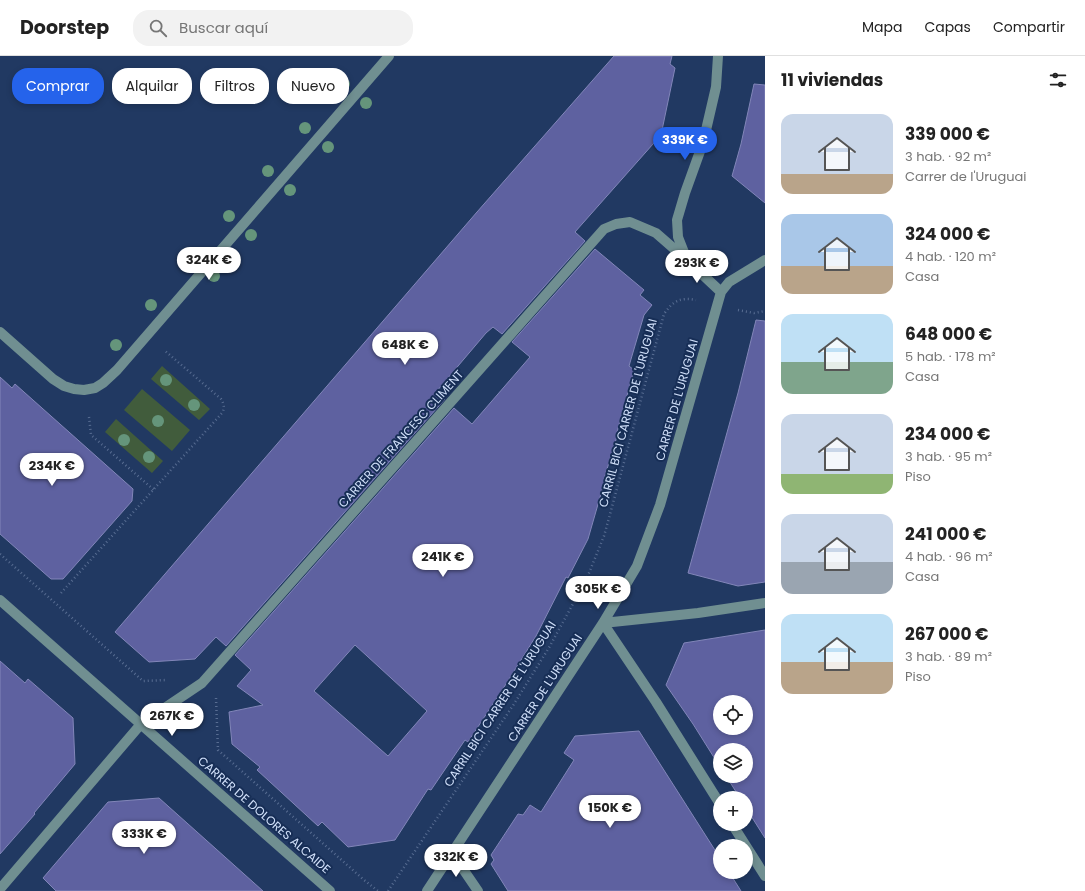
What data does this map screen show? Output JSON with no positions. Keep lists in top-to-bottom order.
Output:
{
  "streets": {
    "street": ["CARRER DE L'URUGUAI", "CARRER DE FRANCESC CLIMENT", "CARRER DE DOLORES ALCAIDE"],
    "path": ["CARRIL BICI CARRER DE L'URUGUAI"]
  },
  "crossings": [
    ["CARRER DE FRANCESC CLIMENT", "CARRER DE DOLORES ALCAIDE"]
  ],
  "page": {
    "header": "Doorstep",
    "search": "Buscar aquí",
    "nav": ["Mapa", "Capas", "Compartir"],
    "heading": "11 viviendas",
    "chip": [
      "Comprar",
      "Alquilar",
      "Filtros",
      "Nuevo"
    ],
    "list": [
      {
        "name": "339 000 €",
        "note": "3 hab. · 92 m² · Carrer de l'Uruguai"
      },
      {
        "name": "324 000 €",
        "note": "4 hab. · 120 m² · Casa"
      },
      {
        "name": "648 000 €",
        "note": "5 hab. · 178 m² · Casa"
      },
      {
        "name": "234 000 €",
        "note": "3 hab. · 95 m² · Piso"
      },
      {
        "name": "241 000 €",
        "note": "4 hab. · 96 m² · Casa"
      },
      {
        "name": "267 000 €",
        "note": "3 hab. · 89 m² · Piso"
      }
    ],
    "price": [
      "339K €",
      "324K €",
      "293K €",
      "648K €",
      "234K €",
      "241K €",
      "305K €",
      "267K €",
      "150K €",
      "333K €",
      "332K €"
    ],
    "map_buttons": ["+", "−"]
  }
}
